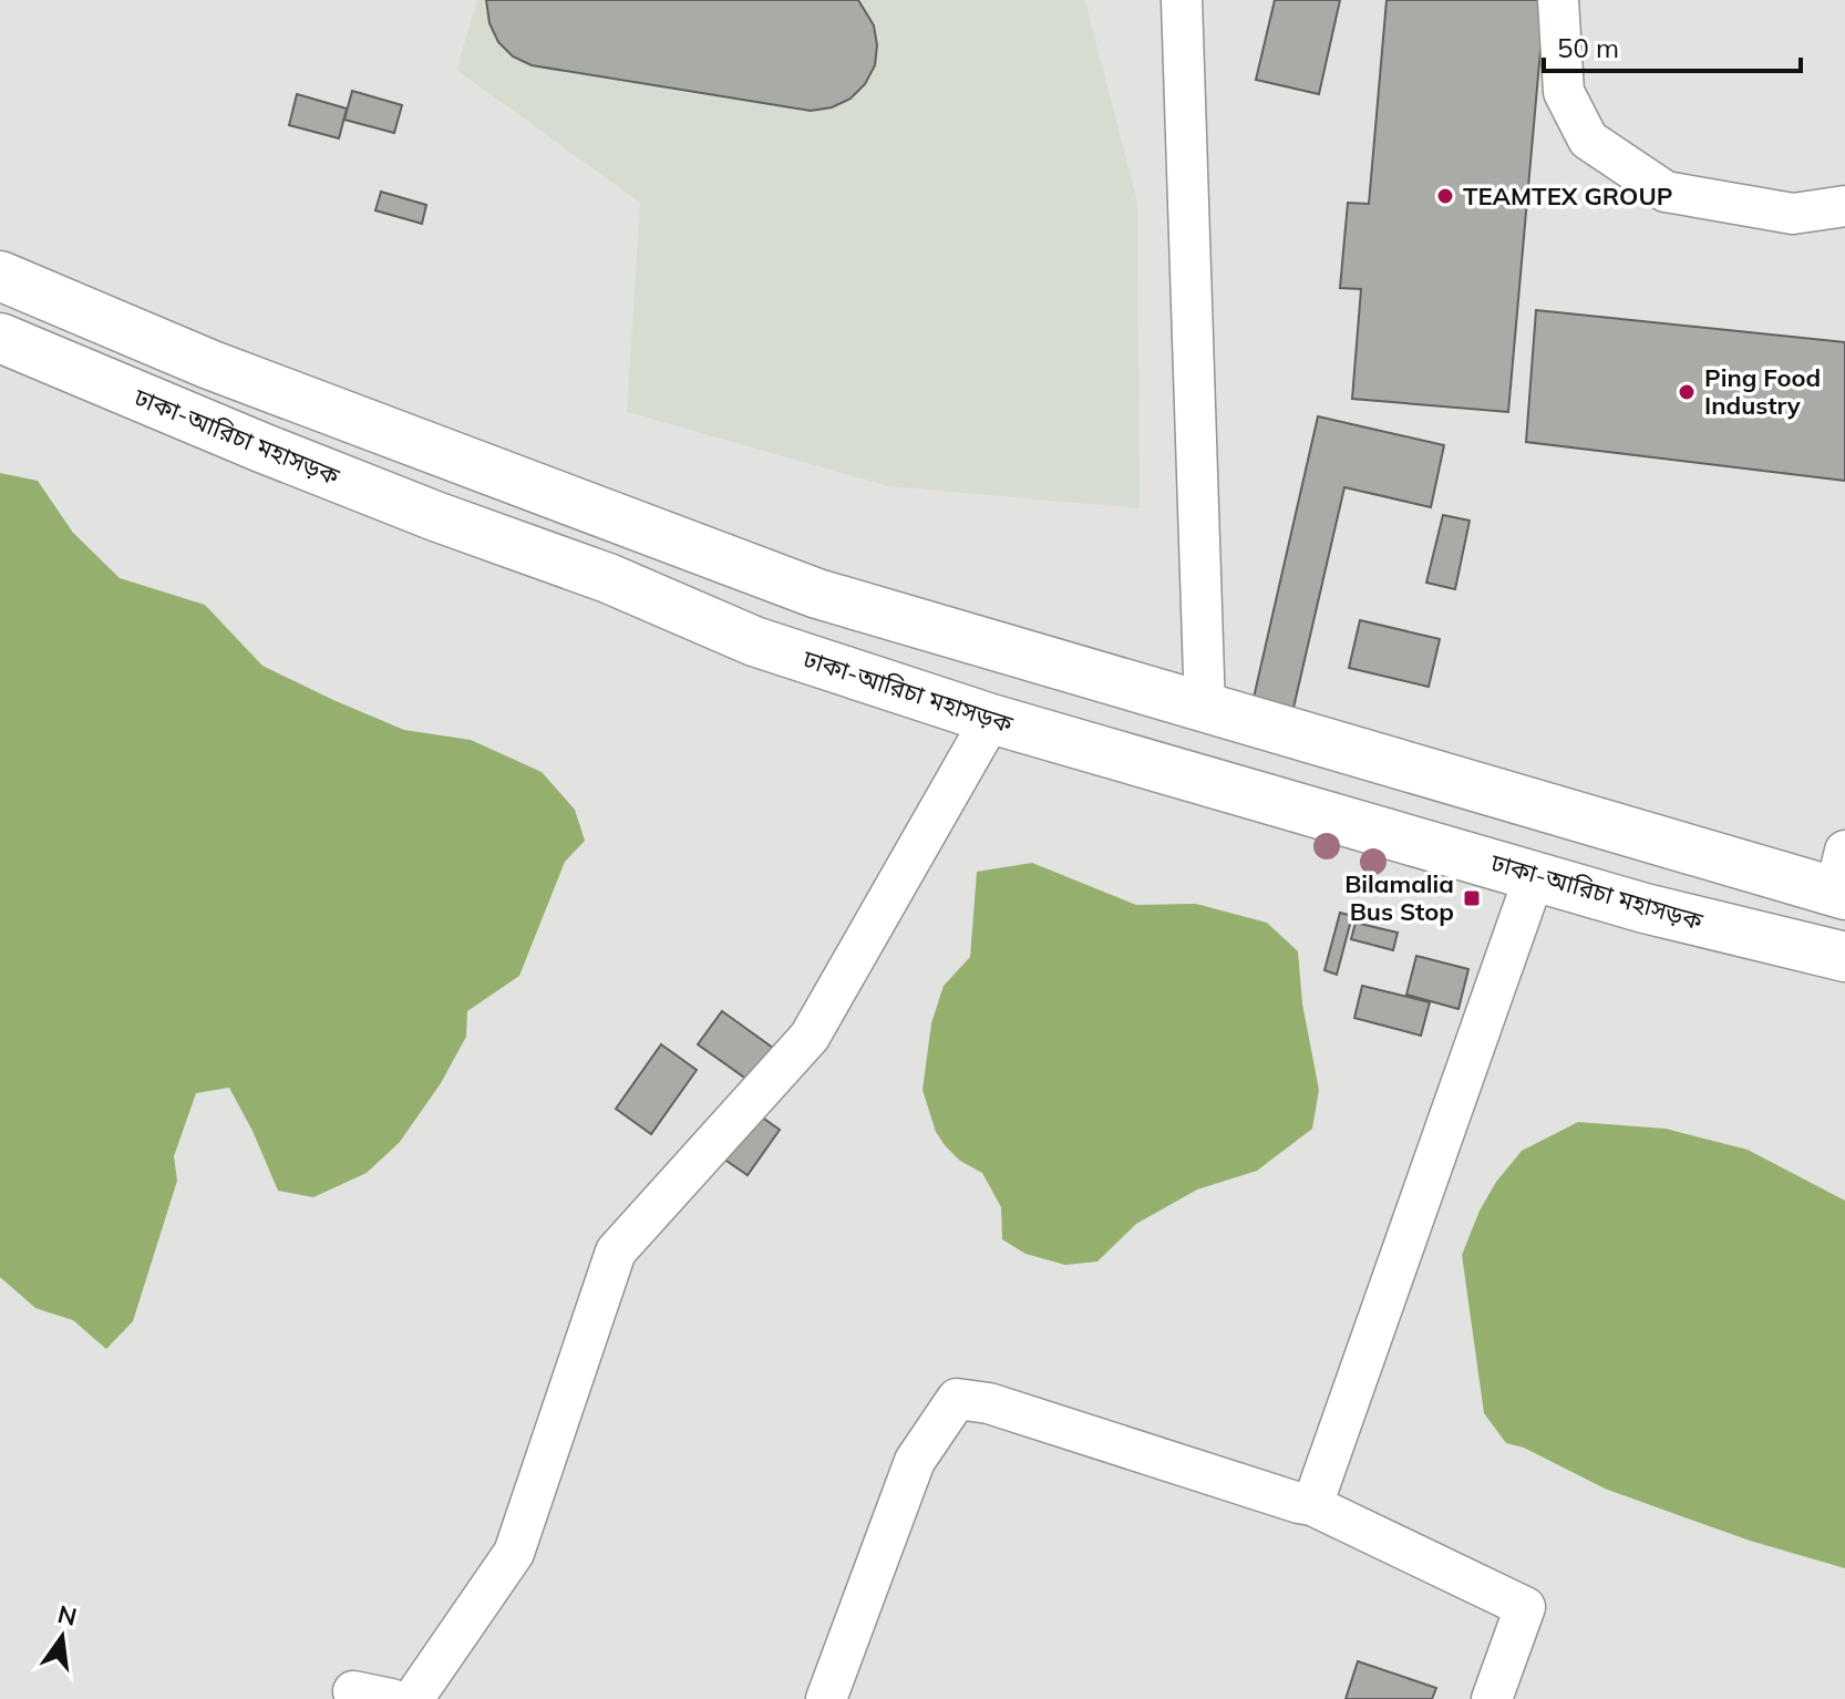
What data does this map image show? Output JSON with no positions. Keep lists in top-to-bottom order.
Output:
{
  "streets": {
    "highway": ["ঢাকা-আরিচা মহাসড়ক"]
  },
  "places": {
    "other": ["TEAMTEX GROUP", "Ping Food Industry"],
    "transit": ["Bilamalia Bus Stop"]
  },
  "scale_bar": "50 m",
  "north": "top"
}
